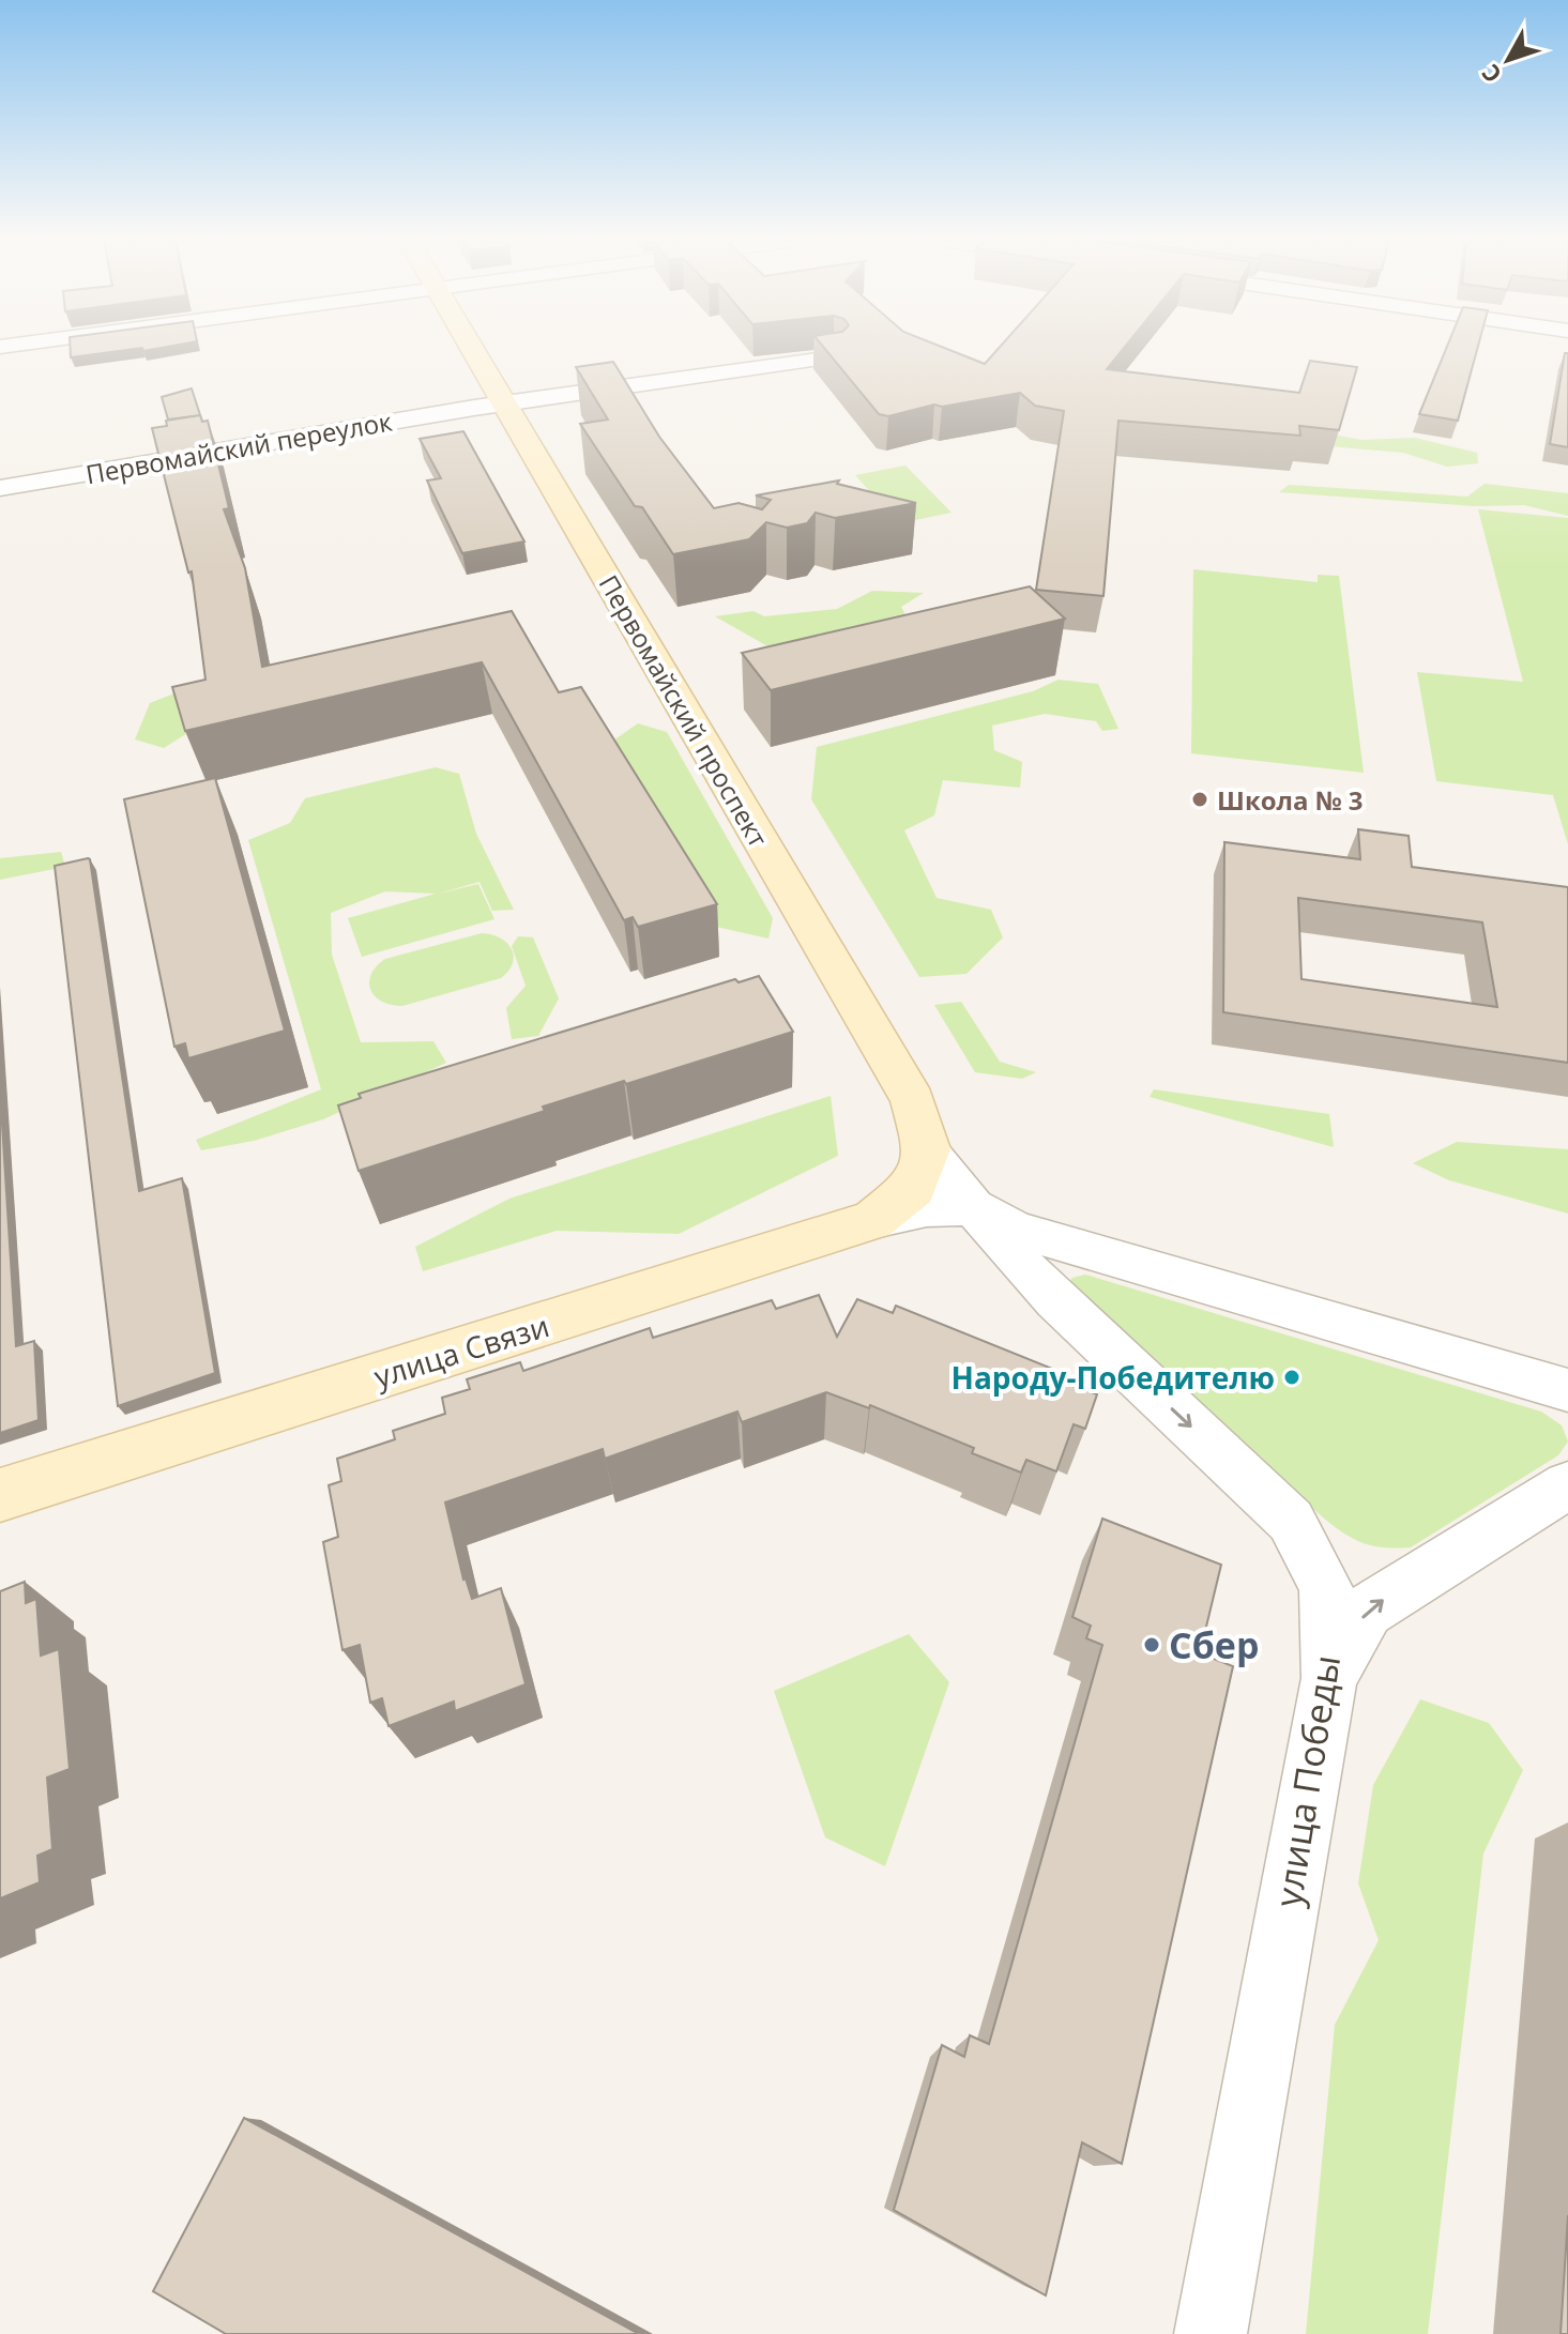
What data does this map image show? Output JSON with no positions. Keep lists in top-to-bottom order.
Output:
{
  "streets": {
    "street": [
      "Первомайский переулок",
      "Первомайский проспект",
      "улица Связи",
      "улица Победы"
    ]
  },
  "crossings": [
    ["Первомайский переулок", "Первомайский проспект"],
    ["Первомайский проспект", "улица Связи"],
    ["Первомайский проспект", "улица Победы"],
    ["улица Связи", "улица Победы"]
  ],
  "places": ["Школа № 3", "Народу-Победителю", "Сбер"],
  "north": "bottom left"
}
